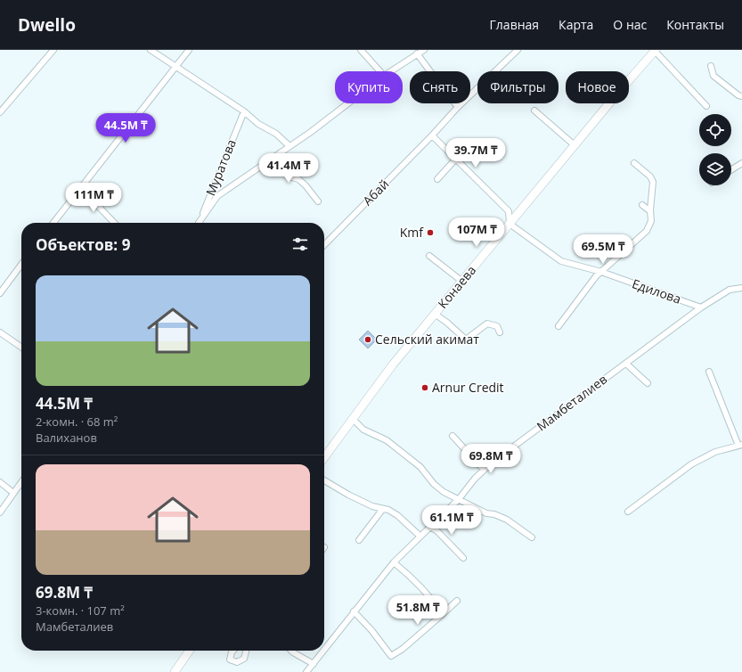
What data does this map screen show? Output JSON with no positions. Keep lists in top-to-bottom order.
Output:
{
  "streets": {
    "main road": ["Конаева"],
    "street": [
      "Муратова",
      "Абай",
      "Едилова",
      "Мамбеталиев"
    ]
  },
  "crossings": [
    ["Конаева", "Едилова"],
    ["Едилова", "Мамбеталиев"]
  ],
  "places": ["Kmf", "Сельский акимат", "Arnur Credit"],
  "page": {
    "header": "Dwello",
    "nav": [
      "Главная",
      "Карта",
      "О нас",
      "Контакты"
    ],
    "chip": [
      "Купить",
      "Снять",
      "Фильтры",
      "Новое"
    ],
    "price": [
      "44.5M ₸",
      "39.7M ₸",
      "41.4M ₸",
      "111M ₸",
      "107M ₸",
      "69.5M ₸",
      "69.8M ₸",
      "61.1M ₸",
      "51.8M ₸"
    ],
    "heading": "Объектов: 9",
    "list": [
      {
        "name": "44.5M ₸",
        "note": "2-комн. · 68 m² · Валиханов"
      },
      {
        "name": "69.8M ₸",
        "note": "3-комн. · 107 m² · Мамбеталиев"
      }
    ]
  }
}
